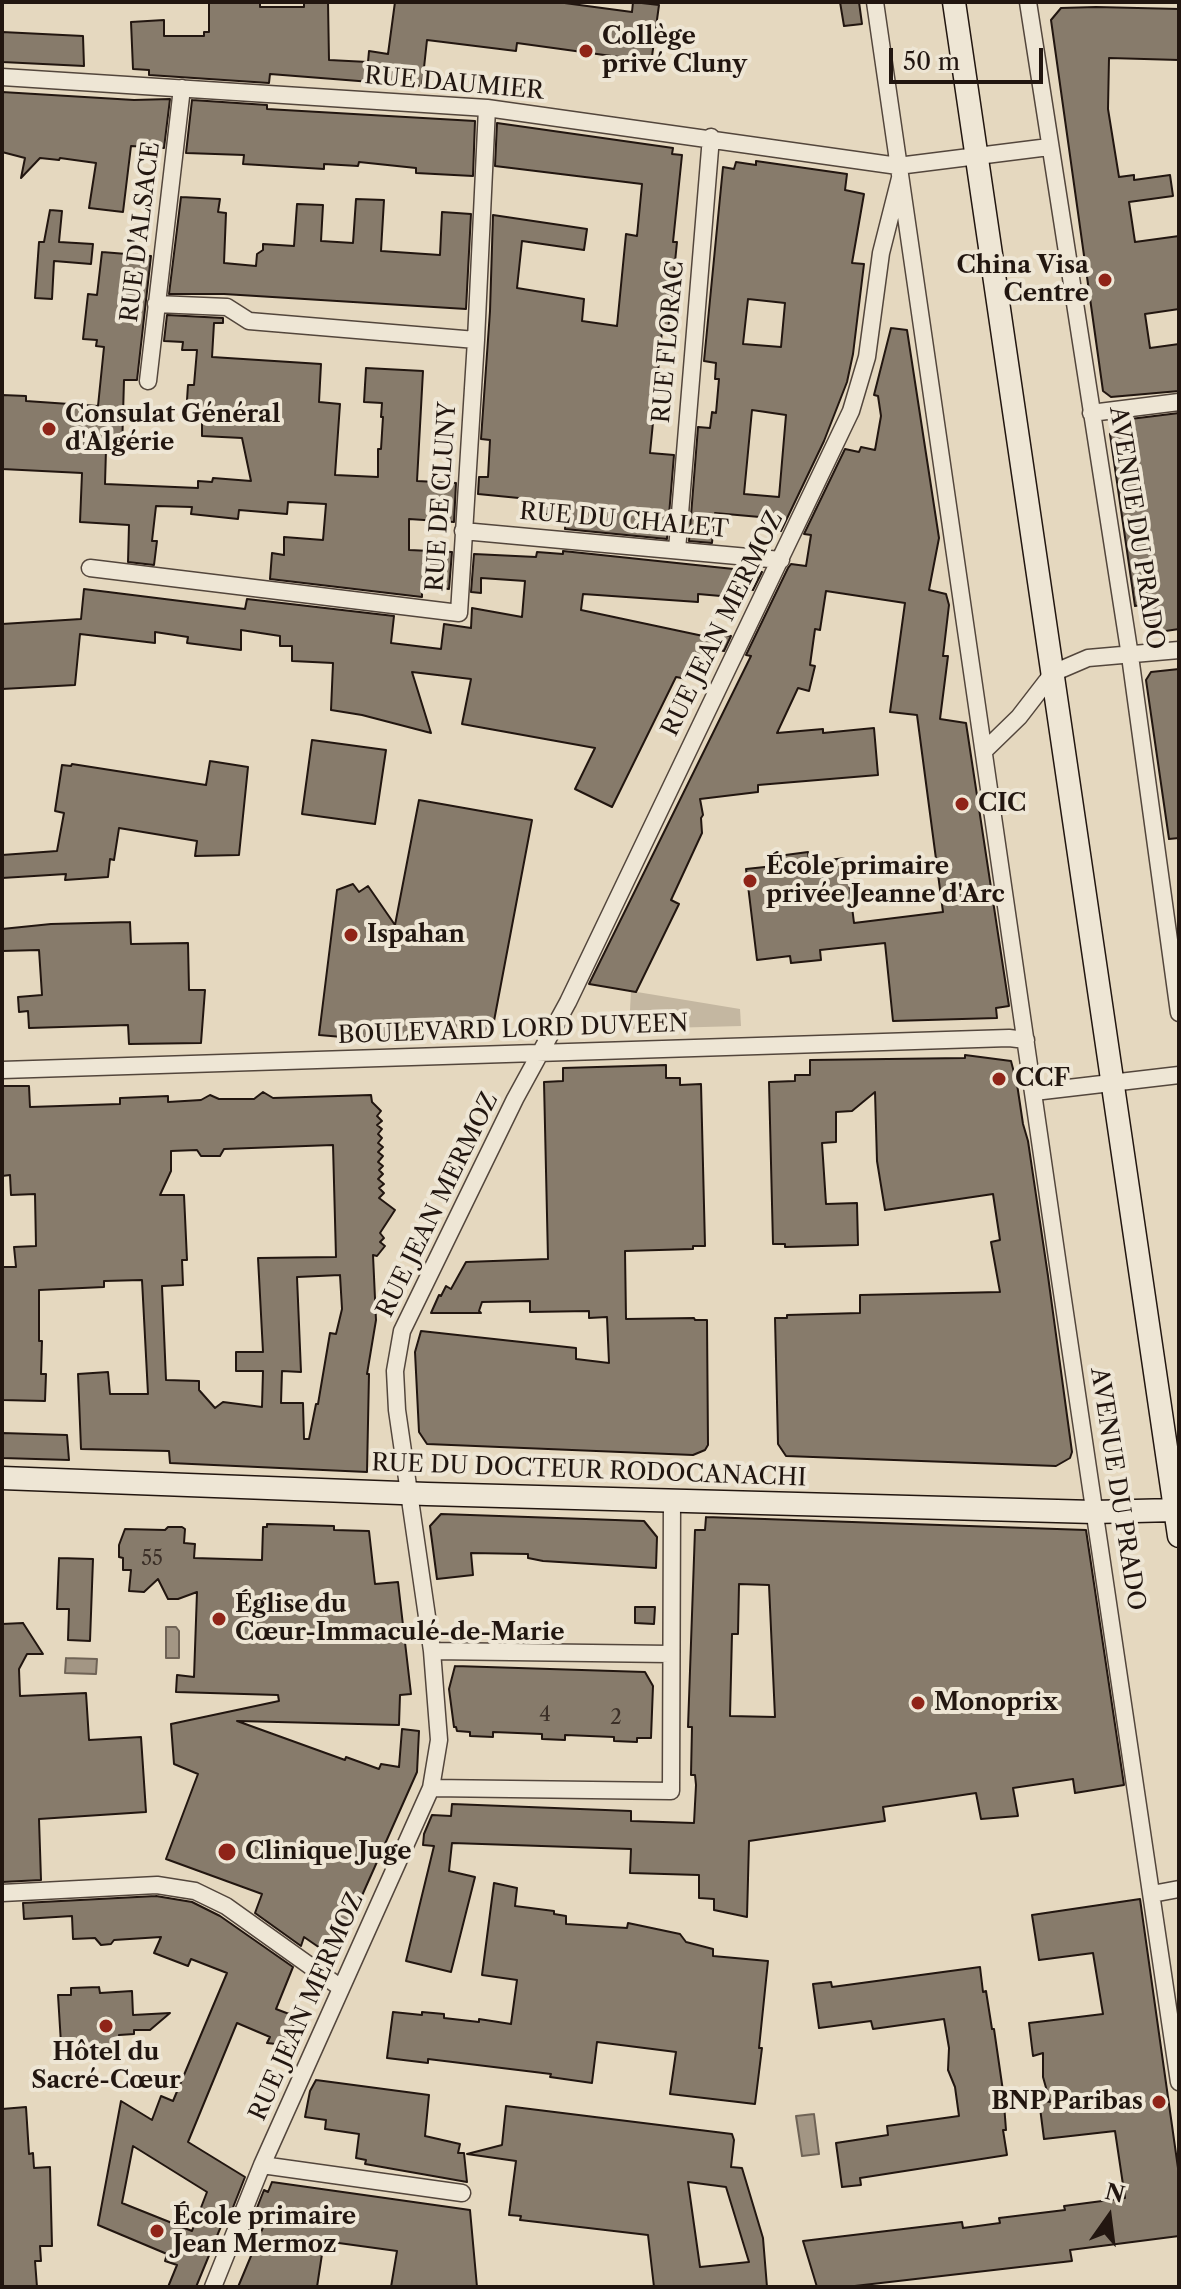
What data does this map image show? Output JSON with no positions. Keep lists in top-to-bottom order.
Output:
{
  "streets": {
    "main road": ["RUE DU DOCTEUR RODOCANACHI"],
    "street": [
      "RUE DAUMIER",
      "RUE D'ALSACE",
      "RUE FLORAC",
      "RUE DE CLUNY",
      "RUE DU CHALET",
      "AVENUE DU PRADO",
      "RUE JEAN MERMOZ",
      "BOULEVARD LORD DUVEEN"
    ]
  },
  "crossings": [
    ["RUE DAUMIER", "RUE D'ALSACE"],
    ["RUE DAUMIER", "RUE FLORAC"],
    ["RUE DAUMIER", "RUE DE CLUNY"],
    ["RUE DAUMIER", "AVENUE DU PRADO"],
    ["RUE DAUMIER", "RUE JEAN MERMOZ"],
    ["RUE FLORAC", "RUE DU CHALET"],
    ["RUE DE CLUNY", "RUE DU CHALET"],
    ["RUE DU CHALET", "RUE JEAN MERMOZ"],
    ["AVENUE DU PRADO", "RUE JEAN MERMOZ"],
    ["AVENUE DU PRADO", "BOULEVARD LORD DUVEEN"],
    ["AVENUE DU PRADO", "RUE DU DOCTEUR RODOCANACHI"],
    ["RUE JEAN MERMOZ", "BOULEVARD LORD DUVEEN"],
    ["RUE JEAN MERMOZ", "RUE DU DOCTEUR RODOCANACHI"]
  ],
  "places": [
    "Collège privé Cluny",
    "China Visa Centre",
    "Consulat Général d'Algérie",
    "CIC",
    "École primaire privée Jeanne d'Arc",
    "Ispahan",
    "CCF",
    "Église du Cœur-Immaculé-de-Marie",
    "Monoprix",
    "Clinique Juge",
    "Hôtel du Sacré-Cœur",
    "BNP Paribas",
    "École primaire Jean Mermoz"
  ],
  "house_numbers": ["55", "4", "2"],
  "scale_bar": "50 m",
  "north": "top"
}
